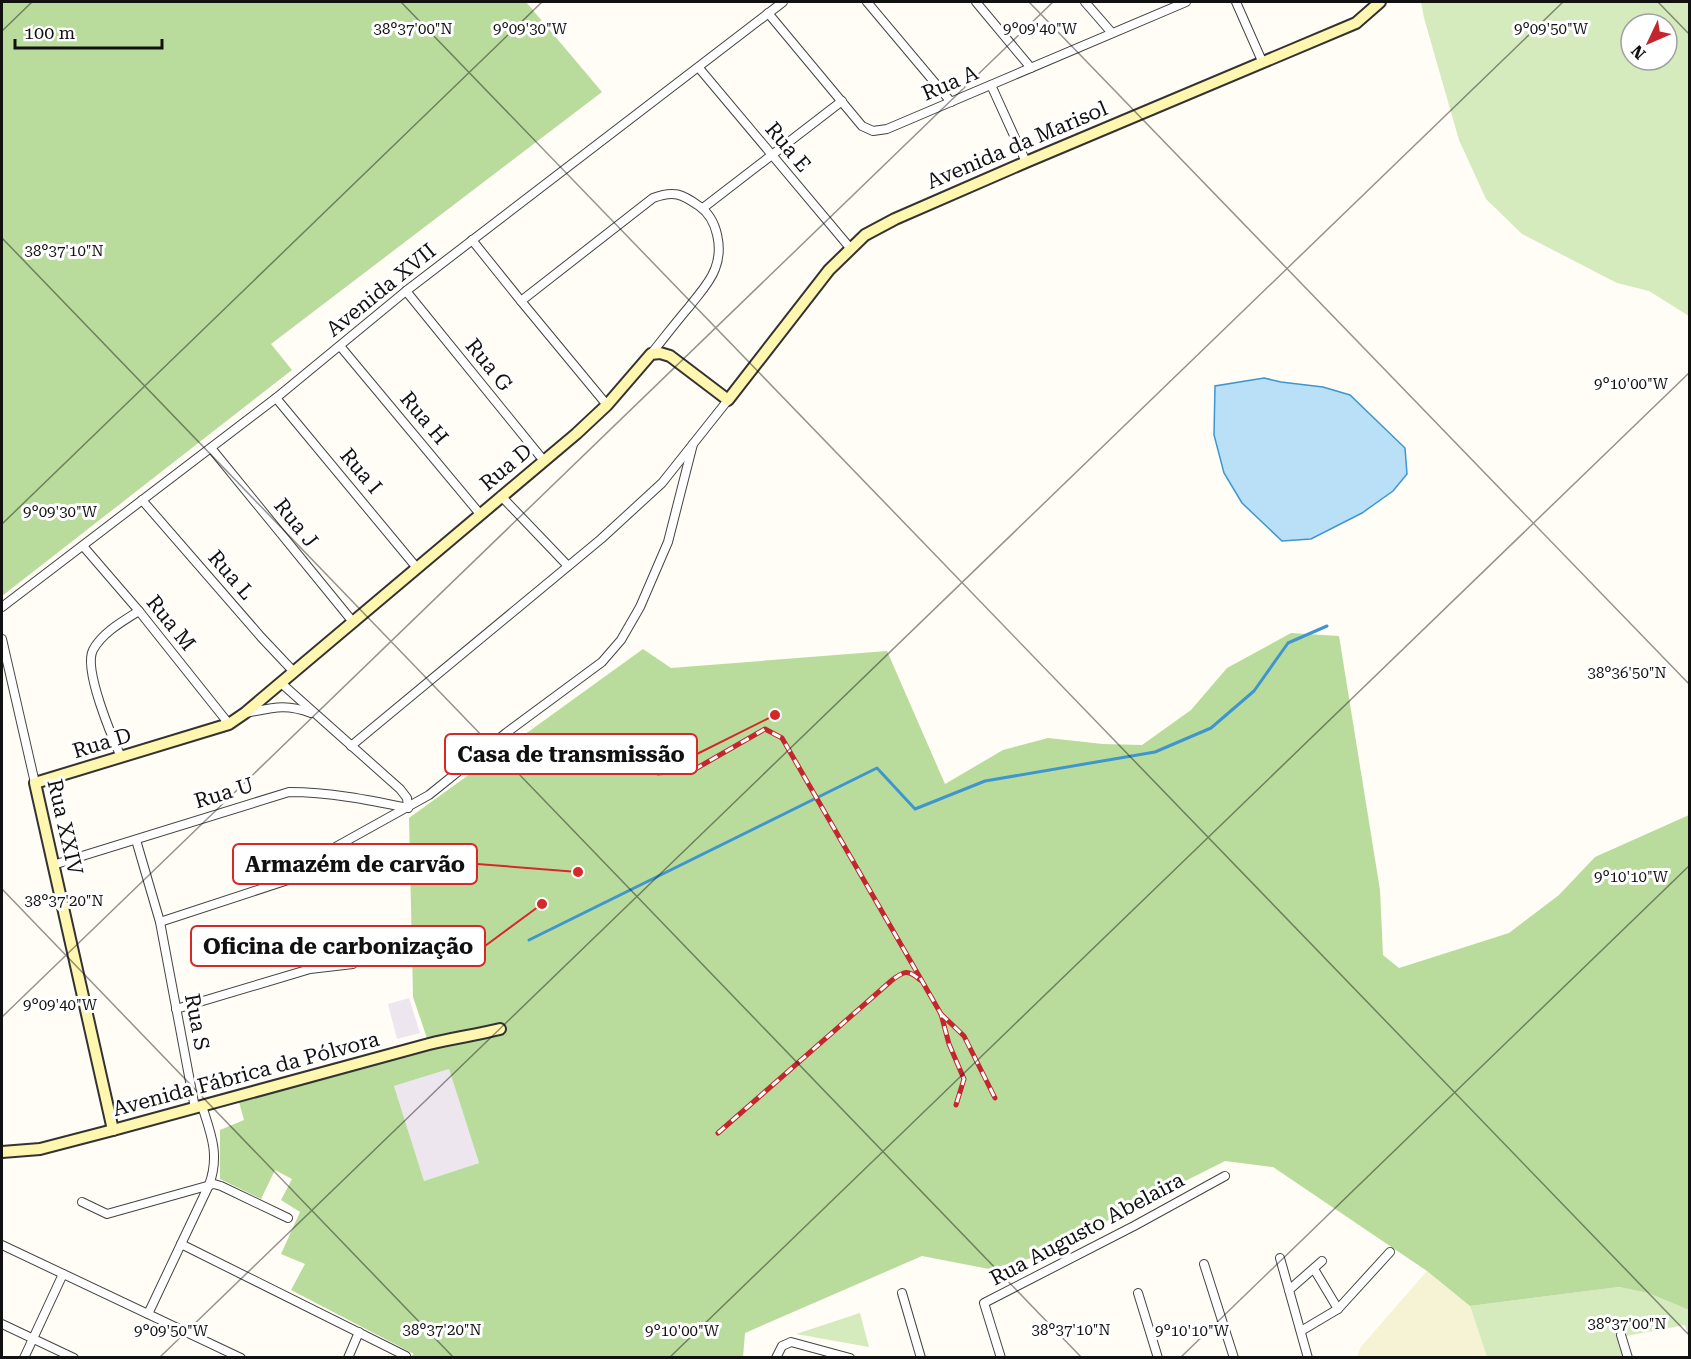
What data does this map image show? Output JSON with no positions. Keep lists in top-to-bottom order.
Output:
{
  "streets": {
    "street": [
      "Rua A",
      "Avenida da Marisol",
      "Rua E",
      "Avenida XVII",
      "Rua G",
      "Rua H",
      "Rua D",
      "Rua I",
      "Rua J",
      "Rua L",
      "Rua M",
      "Rua U",
      "Rua XXIV",
      "Rua S",
      "Avenida Fábrica da Pólvora",
      "Rua Augusto Abelaira"
    ]
  },
  "crossings": [
    ["Rua A", "Avenida XVII"],
    ["Avenida da Marisol", "Rua E"],
    ["Rua E", "Avenida XVII"],
    ["Avenida XVII", "Rua G"],
    ["Avenida XVII", "Rua H"],
    ["Avenida XVII", "Rua I"],
    ["Avenida XVII", "Rua J"],
    ["Avenida XVII", "Rua L"],
    ["Avenida XVII", "Rua M"],
    ["Rua G", "Rua D"],
    ["Rua H", "Rua D"],
    ["Rua D", "Rua I"],
    ["Rua D", "Rua J"],
    ["Rua D", "Rua L"],
    ["Rua D", "Rua M"],
    ["Rua D", "Rua XXIV"],
    ["Rua U", "Rua XXIV"],
    ["Rua U", "Rua S"],
    ["Rua XXIV", "Avenida Fábrica da Pólvora"],
    ["Rua S", "Avenida Fábrica da Pólvora"]
  ],
  "places": ["Casa de transmissão", "Armazém de carvão", "Oficina de carbonização"],
  "scale_bar": "100 m",
  "north": "bottom left",
  "coordinates": [
    "9°09'30\"W",
    "9°09'40\"W",
    "9°09'50\"W",
    "38°37'00\"N",
    "38°37'10\"N",
    "9°10'00\"W",
    "38°36'50\"N",
    "9°10'10\"W",
    "38°37'20\"N"
  ]
}
